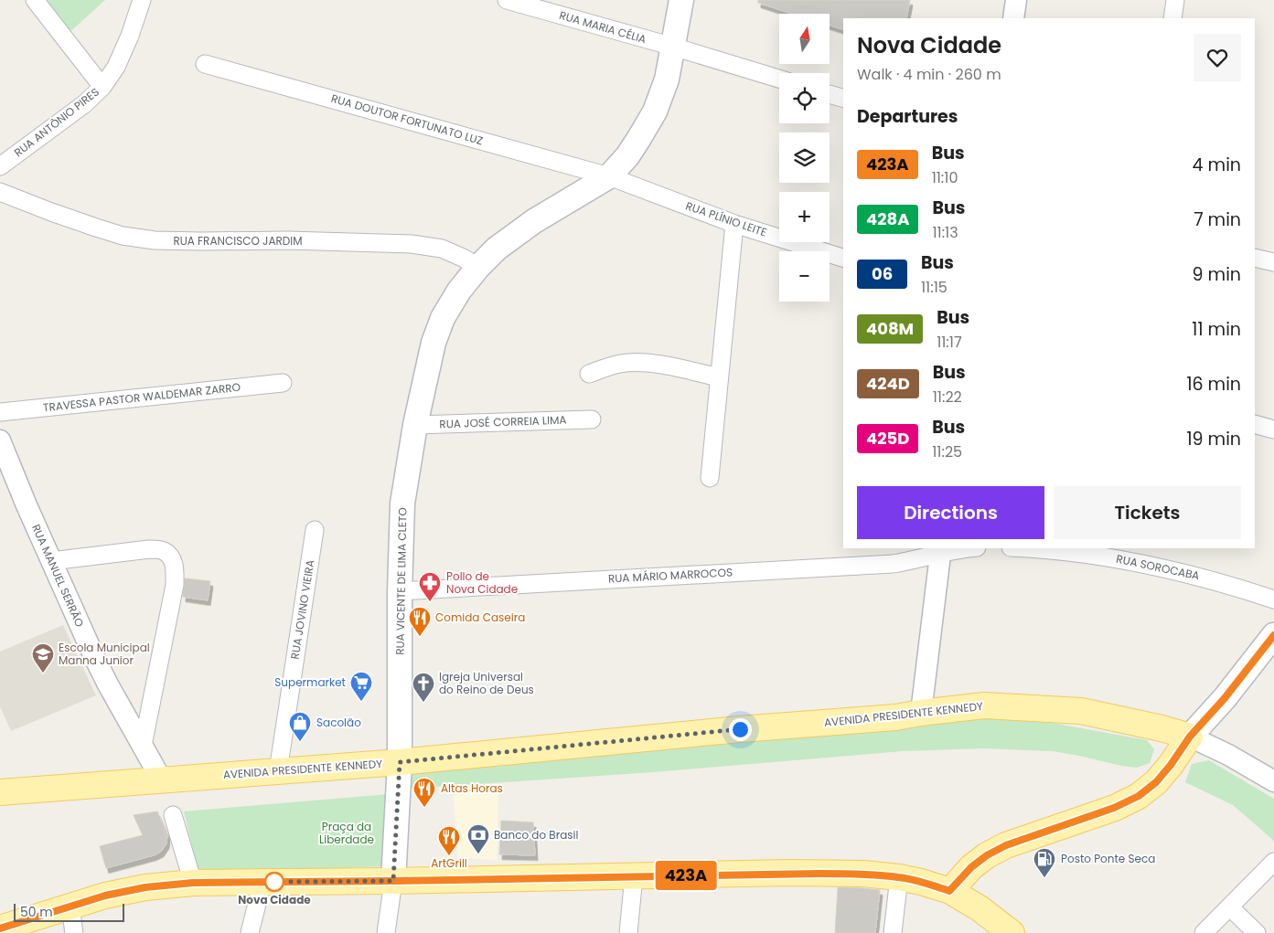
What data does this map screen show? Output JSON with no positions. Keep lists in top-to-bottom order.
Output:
{
  "streets": {
    "main road": ["RUA VICENTE DE LIMA CLETO", "AVENIDA PRESIDENTE KENNEDY"],
    "street": [
      "RUA MARIA CÉLIA",
      "RUA DOUTOR FORTUNATO LUZ",
      "RUA ANTÔNIO PIRES",
      "RUA PLÍNIO LEITE",
      "RUA FRANCISCO JARDIM",
      "TRAVESSA PASTOR WALDEMAR ZARRO",
      "RUA JOSÉ CORREIA LIMA",
      "RUA SOROCABA",
      "RUA MANUEL SERRÃO",
      "RUA MÁRIO MARROCOS",
      "RUA JOVINO VIEIRA"
    ]
  },
  "crossings": [
    ["RUA MARIA CÉLIA", "RUA VICENTE DE LIMA CLETO"],
    ["RUA DOUTOR FORTUNATO LUZ", "RUA PLÍNIO LEITE"],
    ["RUA DOUTOR FORTUNATO LUZ", "RUA VICENTE DE LIMA CLETO"],
    ["RUA PLÍNIO LEITE", "RUA VICENTE DE LIMA CLETO"],
    ["RUA FRANCISCO JARDIM", "RUA VICENTE DE LIMA CLETO"],
    ["RUA JOSÉ CORREIA LIMA", "RUA VICENTE DE LIMA CLETO"],
    ["RUA MANUEL SERRÃO", "AVENIDA PRESIDENTE KENNEDY"],
    ["RUA MÁRIO MARROCOS", "RUA VICENTE DE LIMA CLETO"],
    ["RUA VICENTE DE LIMA CLETO", "AVENIDA PRESIDENTE KENNEDY"],
    ["RUA JOVINO VIEIRA", "AVENIDA PRESIDENTE KENNEDY"]
  ],
  "parks": ["Praça da Liberdade"],
  "places": {
    "pharmacy": ["Pollo de Nova Cidade"],
    "restaurant": ["Comida Caseira", "Altas Horas", "ArtGrill"],
    "school or university": ["Escola Municipal Manna Junior"],
    "supermarket": ["Supermarket"],
    "church": ["Igreja Universal do Reino de Deus"],
    "shop": ["Sacolão"],
    "bank": ["Banco do Brasil"],
    "fuel station": ["Posto Ponte Seca"],
    "other": ["Nova Cidade"]
  },
  "lines": ["bus line 423A"],
  "scale_bar": "50 m",
  "north": "top",
  "page": {
    "on_map": "423A",
    "map_buttons": ["+", "−"],
    "heading": [
      ["Nova Cidade", "Walk · 4 min · 260 m"],
      "Departures"
    ],
    "list": [
      {
        "mark": "423A",
        "name": "Bus",
        "note": "11:10",
        "value": "4 min"
      },
      {
        "mark": "428A",
        "name": "Bus",
        "note": "11:13",
        "value": "7 min"
      },
      {
        "mark": "06",
        "name": "Bus",
        "note": "11:15",
        "value": "9 min"
      },
      {
        "mark": "408M",
        "name": "Bus",
        "note": "11:17",
        "value": "11 min"
      },
      {
        "mark": "424D",
        "name": "Bus",
        "note": "11:22",
        "value": "16 min"
      },
      {
        "mark": "425D",
        "name": "Bus",
        "note": "11:25",
        "value": "19 min"
      }
    ],
    "buttons": ["Directions", "Tickets"],
    "scale": "50 m"
  }
}
